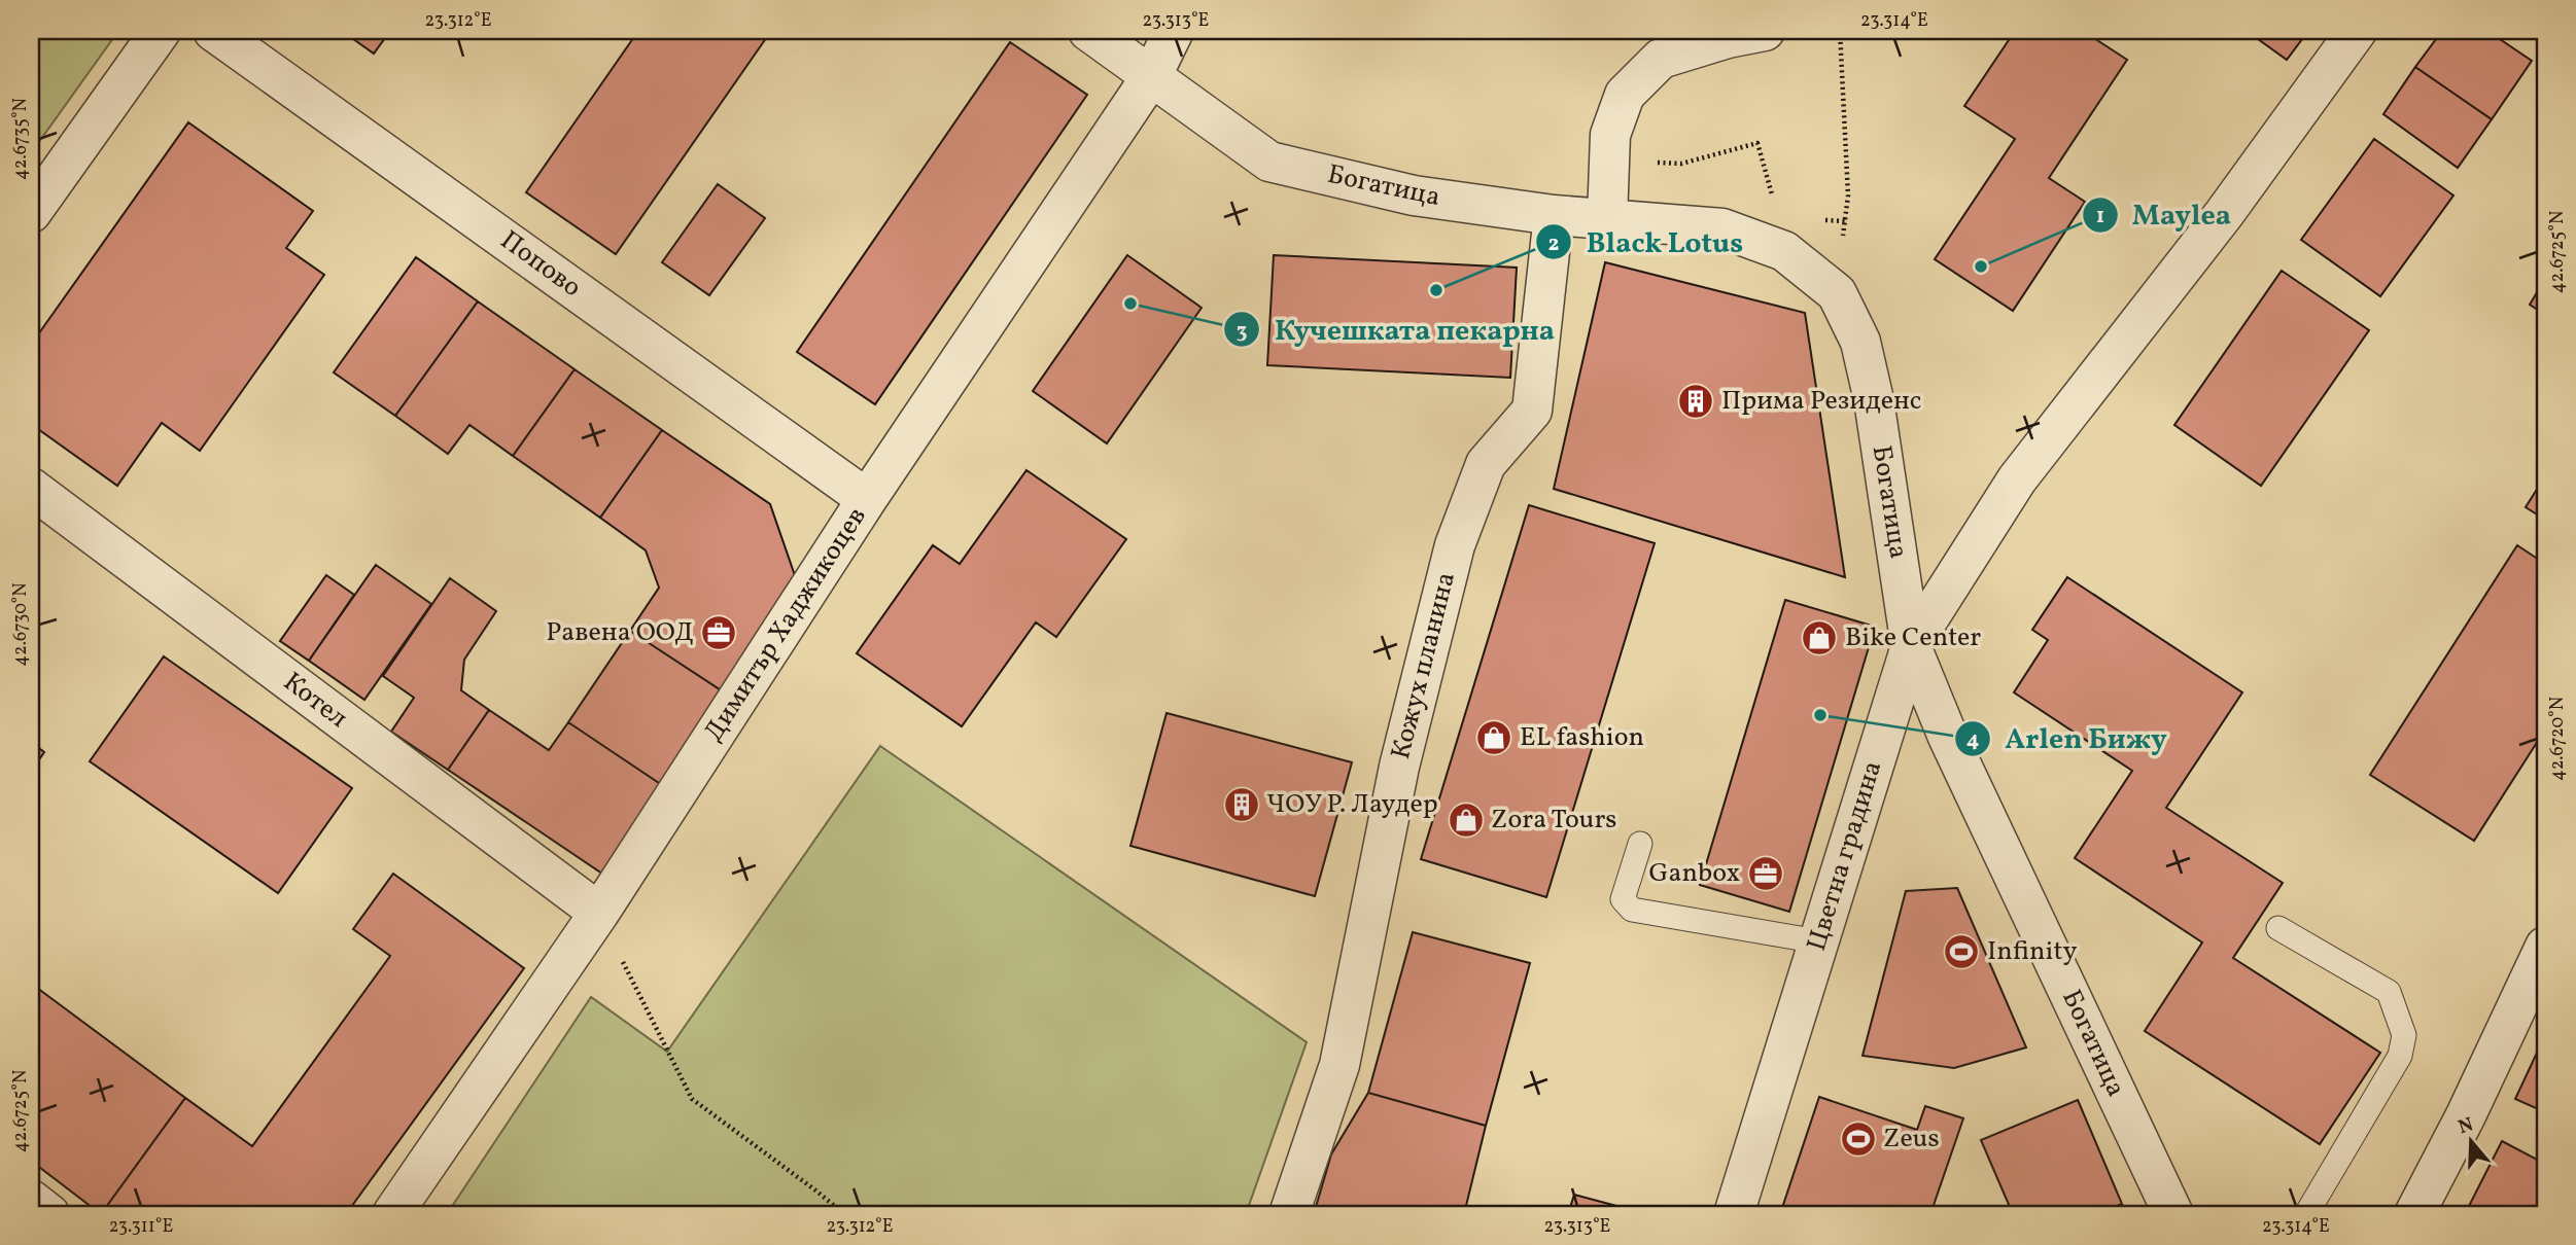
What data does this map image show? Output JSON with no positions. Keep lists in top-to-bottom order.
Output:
{
  "streets": {
    "street": [
      "Богатица",
      "Попово",
      "Димитър Хаджикоцев",
      "Кожух планина",
      "Котел",
      "Цветна градина"
    ]
  },
  "crossings": [
    ["Богатица", "Димитър Хаджикоцев"],
    ["Богатица", "Кожух планина"],
    ["Богатица", "Цветна градина"],
    ["Попово", "Димитър Хаджикоцев"],
    ["Димитър Хаджикоцев", "Котел"]
  ],
  "places": {
    "other": [
      "Maylea",
      "Black Lotus",
      "Кучешката пекарна",
      "Arlen Бижу"
    ],
    "building": ["Прима Резиденс", "ЧОУ Р. Лаудер"],
    "office": ["Равена ООД", "Ganbox"],
    "shop": ["Bike Center", "EL fashion", "Zora Tours"],
    "sports": ["Infinity", "Zeus"]
  },
  "north": "top",
  "coordinates": [
    "23.312°E",
    "23.313°E",
    "23.314°E",
    "42.6735°N",
    "42.6725°N",
    "42.6730°N",
    "42.6720°N",
    "23.311°E"
  ]
}
